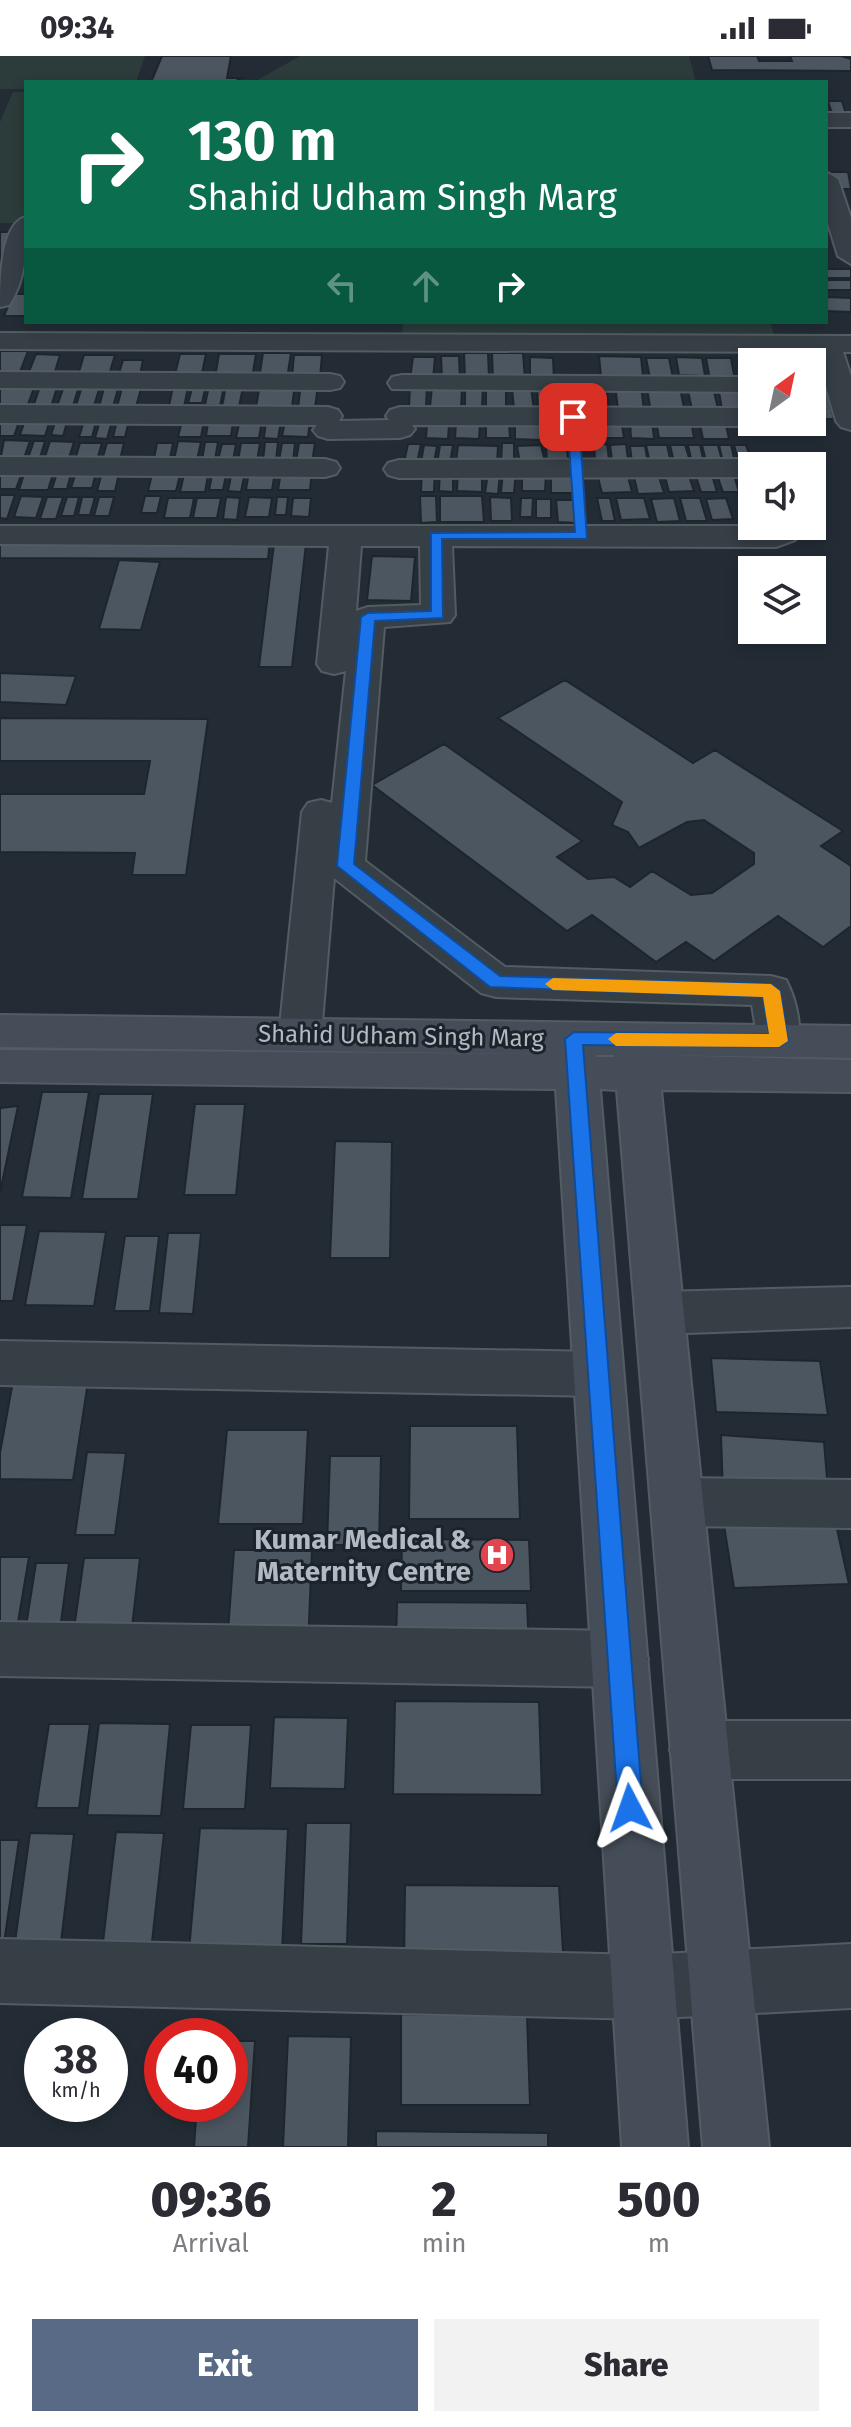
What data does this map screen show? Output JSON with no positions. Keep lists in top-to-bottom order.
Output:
{
  "streets": {
    "street": ["Shahid Udham Singh Marg"]
  },
  "places": {
    "hospital": ["Kumar Medical & Maternity Centre"]
  },
  "north": "top right",
  "page": {
    "status": "09:34",
    "turn": ["130 m", "Shahid Udham Singh Marg"],
    "speed": "38 km/h",
    "limit": "40",
    "eta": [
      "09:36",
      "Arrival",
      "2",
      "min",
      "500",
      "m"
    ],
    "buttons": ["Exit", "Share"]
  }
}
